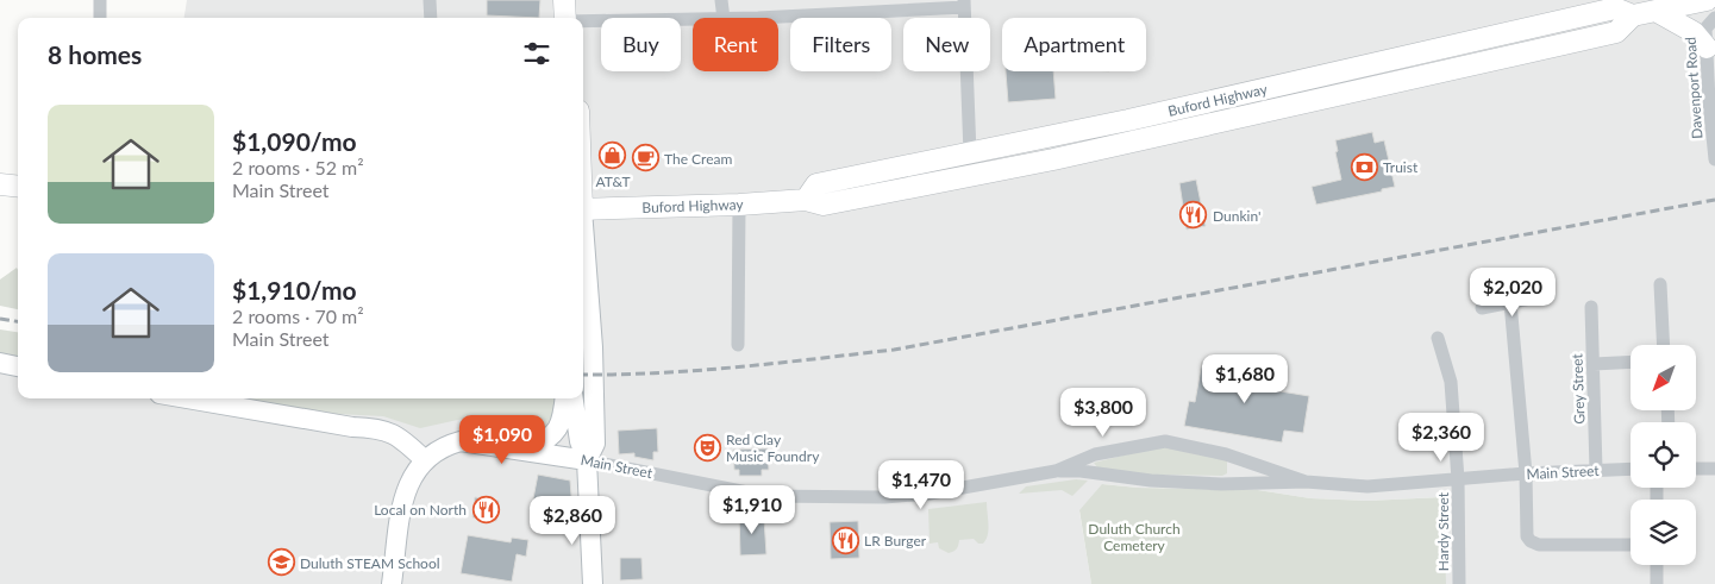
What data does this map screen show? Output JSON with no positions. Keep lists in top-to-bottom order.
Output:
{
  "streets": {
    "main road": ["Buford Highway", "Main Street"],
    "street": ["Davenport Road", "Grey Street", "Hardy Street"]
  },
  "crossings": [
    ["Grey Street", "Main Street"],
    ["Main Street", "Hardy Street"]
  ],
  "parks": ["Duluth Church Cemetery"],
  "places": {
    "shop": ["AT&T"],
    "cafe": ["The Cream"],
    "bank": ["Truist"],
    "restaurant": ["Dunkin'", "Local on North", "LR Burger"],
    "theatre": ["Red Clay Music Foundry"],
    "school or university": ["Duluth STEAM School"]
  },
  "north": "bottom left",
  "page": {
    "chip": [
      "Buy",
      "Rent",
      "Filters",
      "New",
      "Apartment"
    ],
    "heading": "8 homes",
    "list": [
      {
        "name": "$1,090/mo",
        "note": "2 rooms · 52 m² · Main Street"
      },
      {
        "name": "$1,910/mo",
        "note": "2 rooms · 70 m² · Main Street"
      }
    ],
    "price": [
      "$2,020",
      "$1,680",
      "$3,800",
      "$2,360",
      "$1,090",
      "$1,470",
      "$1,910",
      "$2,860"
    ]
  }
}
